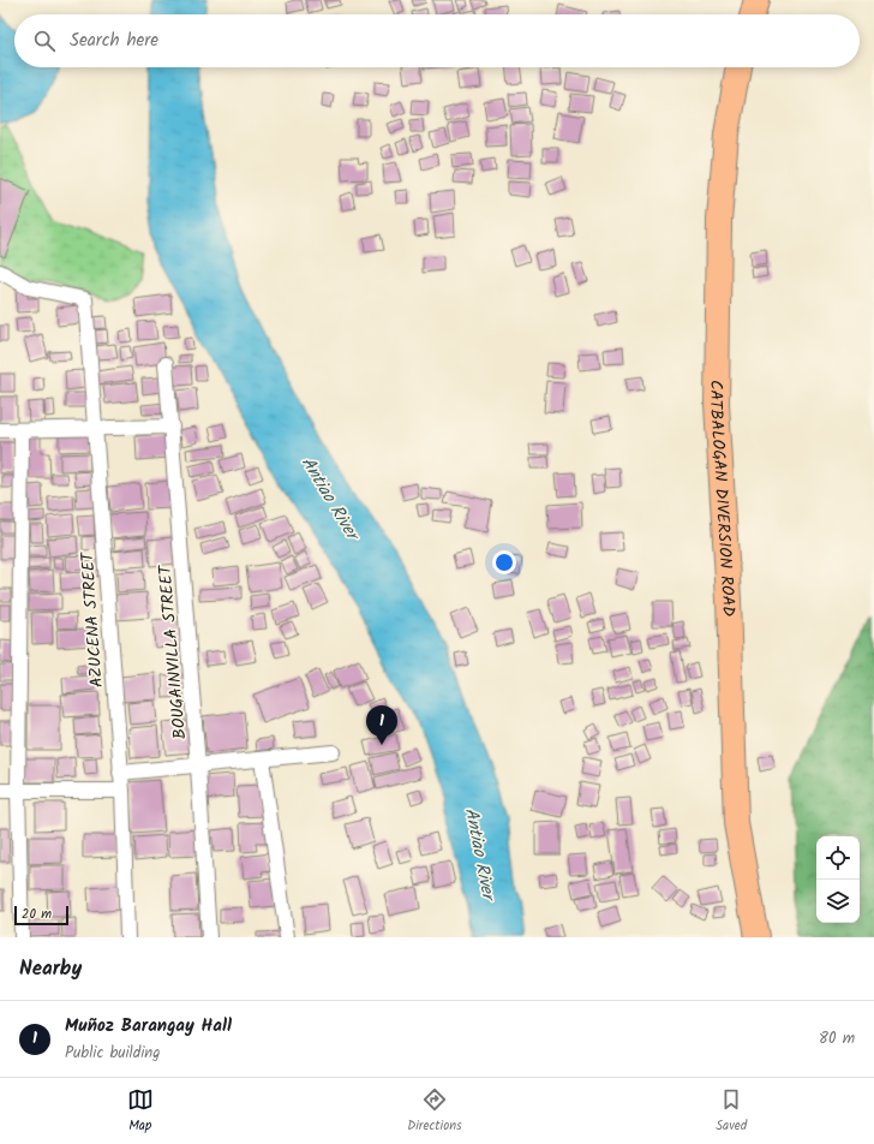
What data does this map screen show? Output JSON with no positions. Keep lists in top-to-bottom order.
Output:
{
  "streets": {
    "highway": ["CATBALOGAN DIVERSION ROAD"],
    "street": ["AZUCENA STREET", "BOUGAINVILLA STREET"]
  },
  "water": ["Antiao River"],
  "scale_bar": "20 m",
  "page": {
    "search": "Search here",
    "pins": "1",
    "scale": "20 m",
    "heading": "Nearby",
    "list": [
      {
        "mark": "1",
        "name": "Muñoz Barangay Hall",
        "note": "Public building",
        "value": "80 m"
      }
    ],
    "nav": ["Map", "Directions", "Saved"]
  }
}
